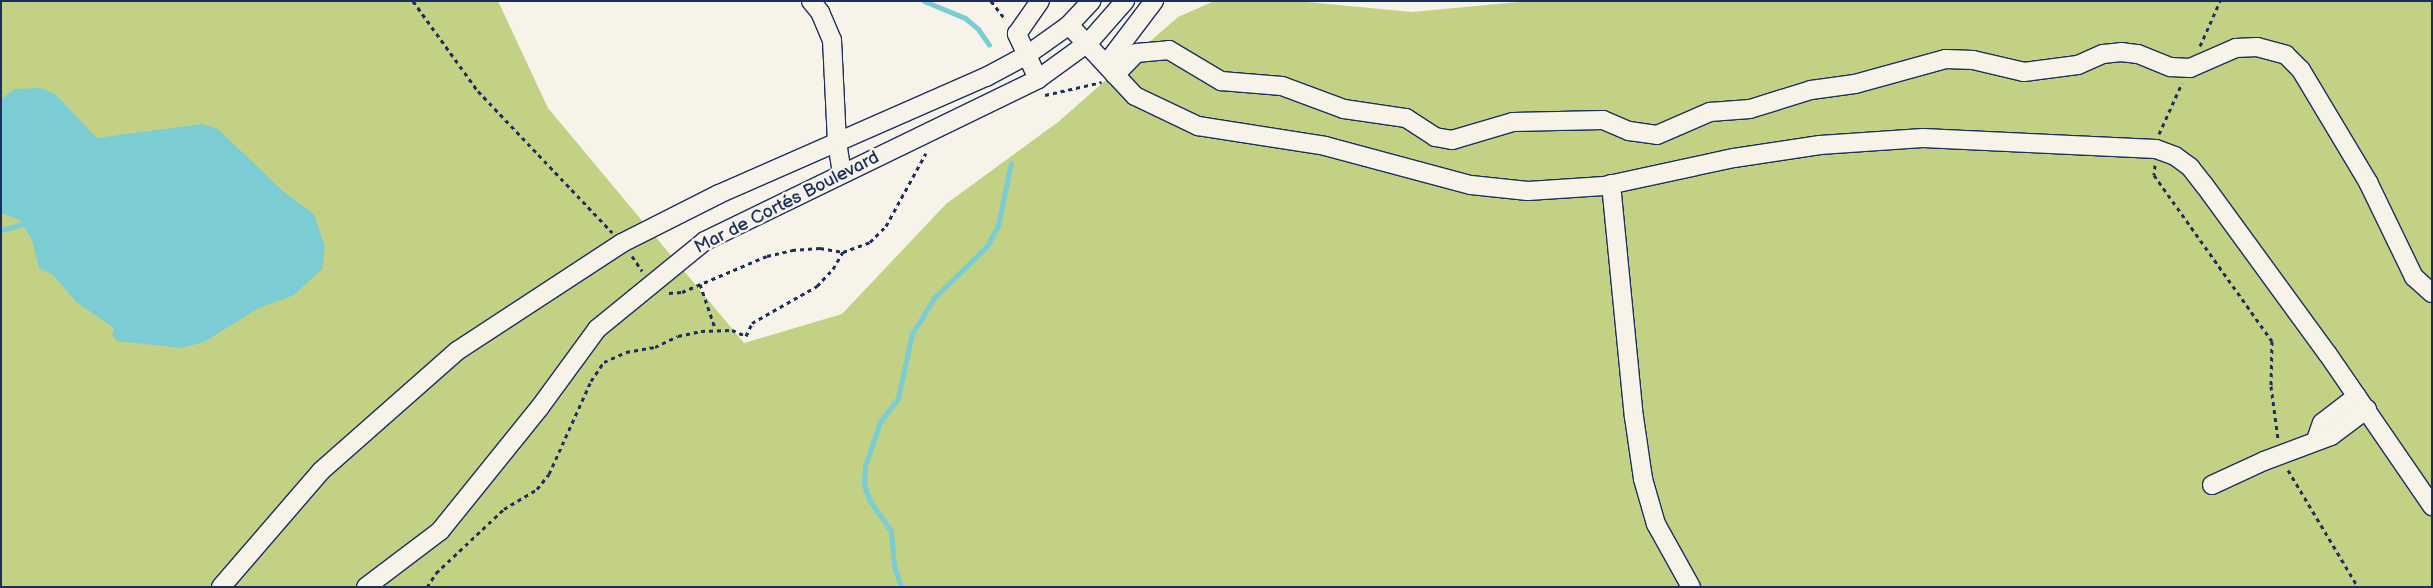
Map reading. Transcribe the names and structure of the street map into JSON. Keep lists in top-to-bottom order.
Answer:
{
  "streets": {
    "street": ["Mar de Cortés Boulevard"]
  }
}
